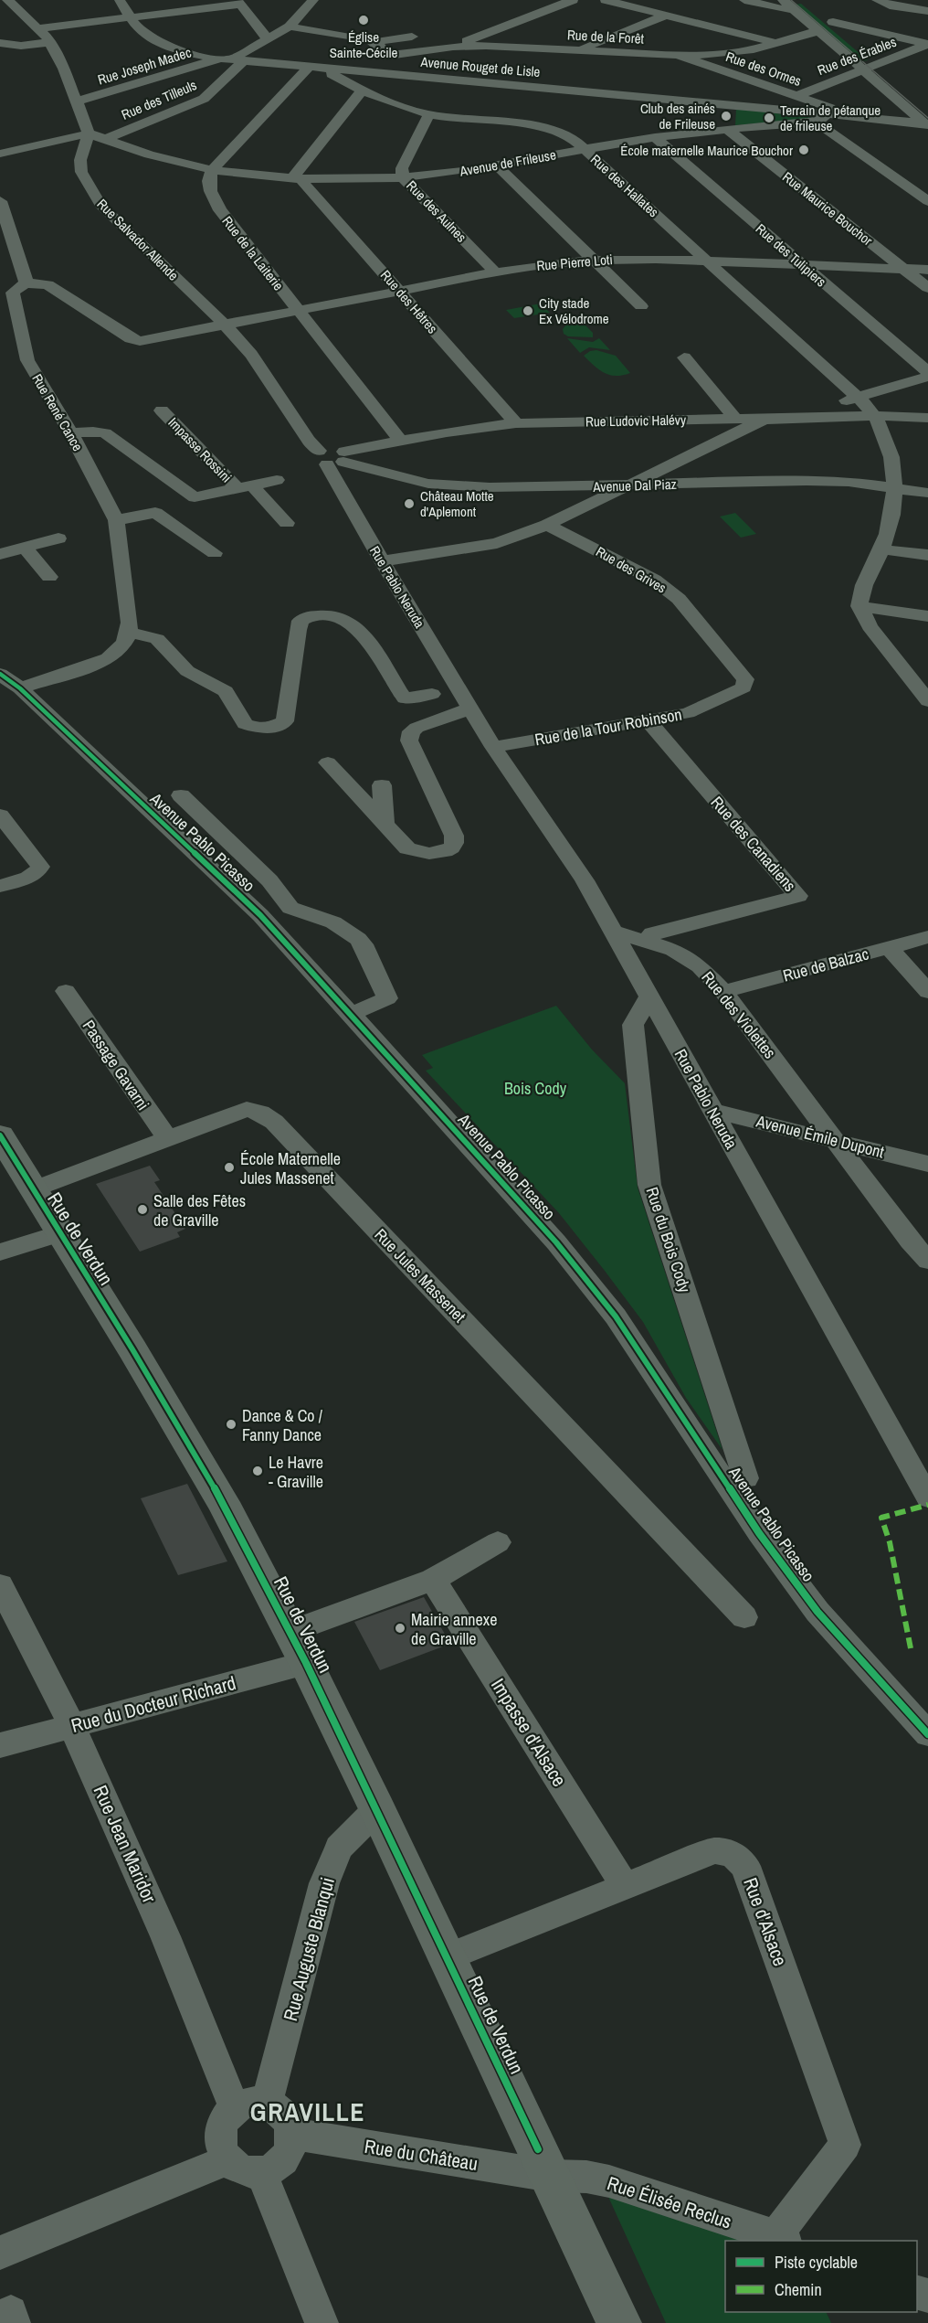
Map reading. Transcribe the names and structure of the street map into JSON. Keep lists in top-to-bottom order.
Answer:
{
  "streets": {
    "main road": ["Rue de Verdun"],
    "street": [
      "Rue de la Forêt",
      "Rue des Érables",
      "Rue Joseph Madec",
      "Avenue Rouget de Lisle",
      "Rue des Ormes",
      "Rue des Tilleuls",
      "Avenue de Frileuse",
      "Rue des Hallates",
      "Rue Maurice Bouchor",
      "Rue des Aulnes",
      "Rue Salvador Allende",
      "Rue de la Laiterie",
      "Rue des Tulipiers",
      "Rue Pierre Loti",
      "Rue des Hêtres",
      "Rue René Cance",
      "Rue Ludovic Halévy",
      "Impasse Rossini",
      "Avenue Dal Piaz",
      "Rue des Grives",
      "Rue Pablo Neruda",
      "Rue de la Tour Robinson",
      "Avenue Pablo Picasso",
      "Rue des Canadiens",
      "Rue de Balzac",
      "Rue des Violettes",
      "Passage Gavarni",
      "Avenue Émile Dupont",
      "Rue du Bois Cody",
      "Rue Jules Massenet",
      "Rue du Docteur Richard",
      "Impasse d'Alsace",
      "Rue Jean Maridor",
      "Rue d'Alsace",
      "Rue Auguste Blanqui",
      "Rue du Château",
      "Rue Élisée Reclus"
    ]
  },
  "crossings": [
    ["Rue de la Forêt", "Rue des Ormes"],
    ["Rue des Érables", "Rue des Ormes"],
    ["Rue Joseph Madec", "Avenue Rouget de Lisle"],
    ["Rue Joseph Madec", "Rue des Tilleuls"],
    ["Avenue Rouget de Lisle", "Rue des Ormes"],
    ["Avenue Rouget de Lisle", "Rue des Tilleuls"],
    ["Avenue Rouget de Lisle", "Avenue de Frileuse"],
    ["Avenue Rouget de Lisle", "Rue des Hallates"],
    ["Rue des Ormes", "Avenue de Frileuse"],
    ["Rue des Tilleuls", "Avenue de Frileuse"],
    ["Avenue de Frileuse", "Rue des Hallates"],
    ["Avenue de Frileuse", "Rue Maurice Bouchor"],
    ["Avenue de Frileuse", "Rue des Aulnes"],
    ["Avenue de Frileuse", "Rue Salvador Allende"],
    ["Avenue de Frileuse", "Rue de la Laiterie"],
    ["Avenue de Frileuse", "Rue des Tulipiers"],
    ["Avenue de Frileuse", "Rue des Hêtres"],
    ["Rue des Hallates", "Rue des Aulnes"],
    ["Rue des Hallates", "Rue Pierre Loti"],
    ["Rue des Hallates", "Rue Ludovic Halévy"],
    ["Rue Maurice Bouchor", "Rue Pierre Loti"],
    ["Rue des Aulnes", "Rue Pierre Loti"],
    ["Rue Salvador Allende", "Rue Pierre Loti"],
    ["Rue Salvador Allende", "Rue Pablo Neruda"],
    ["Rue de la Laiterie", "Rue Pierre Loti"],
    ["Rue de la Laiterie", "Rue Ludovic Halévy"],
    ["Rue des Tulipiers", "Rue Pierre Loti"],
    ["Rue Pierre Loti", "Rue des Hêtres"],
    ["Rue Pierre Loti", "Rue Pablo Neruda"],
    ["Rue des Hêtres", "Rue Ludovic Halévy"],
    ["Rue Ludovic Halévy", "Avenue Dal Piaz"],
    ["Rue Ludovic Halévy", "Rue Pablo Neruda"],
    ["Avenue Dal Piaz", "Rue Pablo Neruda"],
    ["Rue des Grives", "Rue de la Tour Robinson"],
    ["Rue Pablo Neruda", "Rue de la Tour Robinson"],
    ["Rue Pablo Neruda", "Rue des Violettes"],
    ["Rue Pablo Neruda", "Avenue Émile Dupont"],
    ["Rue Pablo Neruda", "Rue du Bois Cody"],
    ["Rue de la Tour Robinson", "Rue des Canadiens"],
    ["Rue des Canadiens", "Rue des Violettes"],
    ["Rue de Balzac", "Rue des Violettes"],
    ["Rue des Violettes", "Avenue Émile Dupont"],
    ["Passage Gavarni", "Rue Jules Massenet"],
    ["Rue de Verdun", "Rue Jules Massenet"],
    ["Rue de Verdun", "Rue du Docteur Richard"],
    ["Rue de Verdun", "Rue d'Alsace"],
    ["Rue de Verdun", "Rue Auguste Blanqui"],
    ["Rue de Verdun", "Rue du Château"],
    ["Rue de Verdun", "Rue Élisée Reclus"],
    ["Rue du Docteur Richard", "Rue Jean Maridor"],
    ["Impasse d'Alsace", "Rue d'Alsace"],
    ["Rue Jean Maridor", "Rue Auguste Blanqui"],
    ["Rue Jean Maridor", "Rue du Château"],
    ["Rue d'Alsace", "Rue Élisée Reclus"],
    ["Rue Auguste Blanqui", "Rue du Château"],
    ["Rue du Château", "Rue Élisée Reclus"]
  ],
  "districts": ["GRAVILLE"],
  "parks": ["Bois Cody"],
  "places": [
    "Église Sainte-Cécile",
    "Club des ainés de Frileuse",
    "Terrain de pétanque de frileuse",
    "École maternelle Maurice Bouchor",
    "City stade Ex Vélodrome",
    "Château Motte d'Aplemont",
    "École Maternelle Jules Massenet",
    "Salle des Fêtes de Graville",
    "Dance & Co / Fanny Dance",
    "Le Havre - Graville",
    "Mairie annexe de Graville"
  ],
  "legend": ["Piste cyclable", "Chemin"]
}
